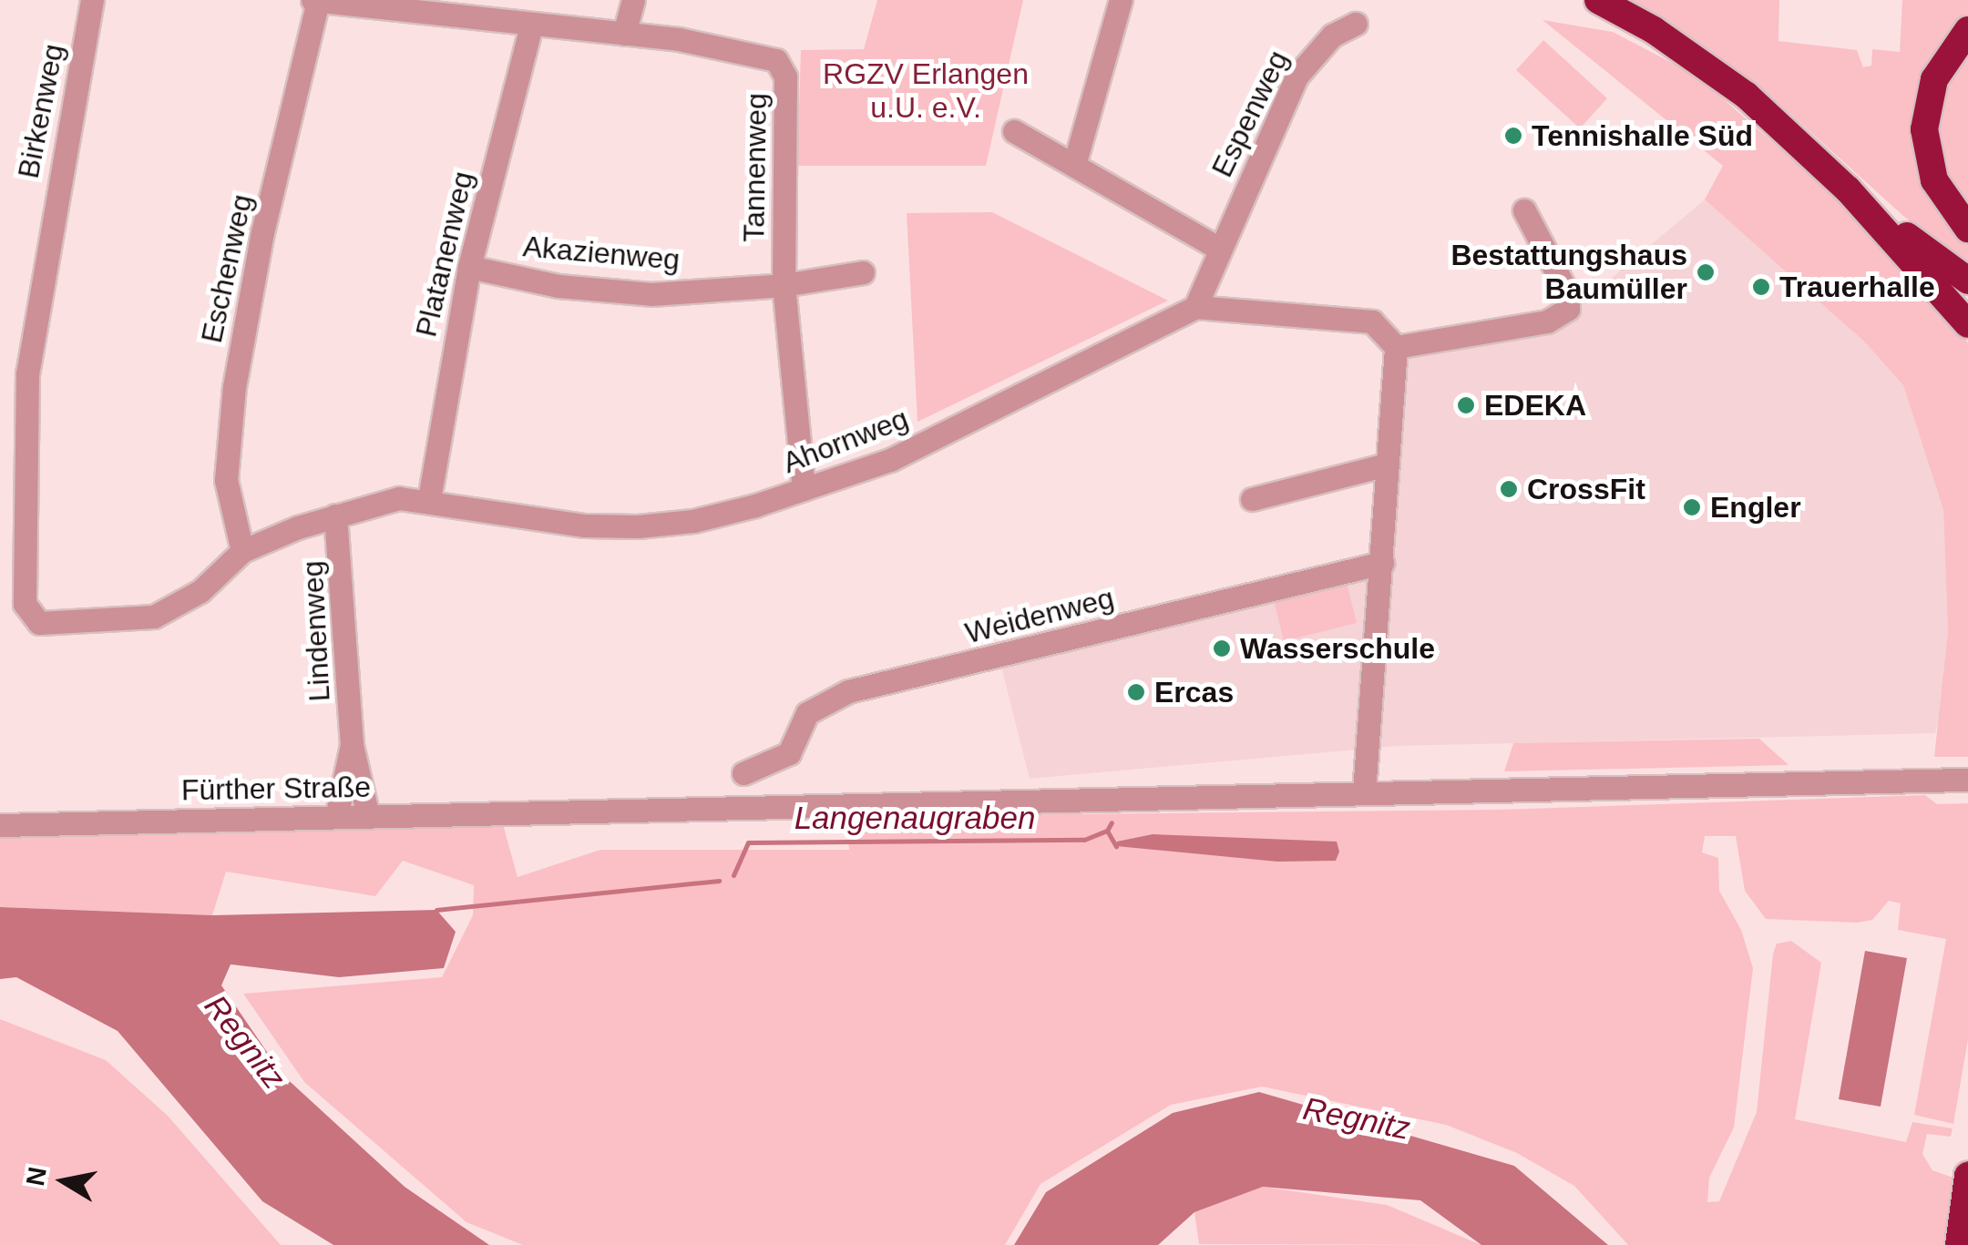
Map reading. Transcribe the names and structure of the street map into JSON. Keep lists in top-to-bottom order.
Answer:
{
  "streets": {
    "street": [
      "Birkenweg",
      "Espenweg",
      "Tannenweg",
      "Akazienweg",
      "Platanenweg",
      "Eschenweg",
      "Ahornweg",
      "Weidenweg",
      "Lindenweg",
      "Fürther Straße"
    ]
  },
  "crossings": [
    ["Birkenweg", "Ahornweg"],
    ["Espenweg", "Ahornweg"],
    ["Tannenweg", "Akazienweg"],
    ["Tannenweg", "Ahornweg"],
    ["Akazienweg", "Platanenweg"],
    ["Platanenweg", "Ahornweg"],
    ["Eschenweg", "Ahornweg"],
    ["Ahornweg", "Lindenweg"],
    ["Lindenweg", "Fürther Straße"]
  ],
  "water": ["Langenaugraben", "Regnitz"],
  "parks": ["RGZV Erlangen u.U. e.V."],
  "places": [
    "Tennishalle Süd",
    "Bestattungshaus Baumüller",
    "Trauerhalle",
    "EDEKA",
    "CrossFit",
    "Engler",
    "Wasserschule",
    "Ercas"
  ],
  "north": "left"
}
